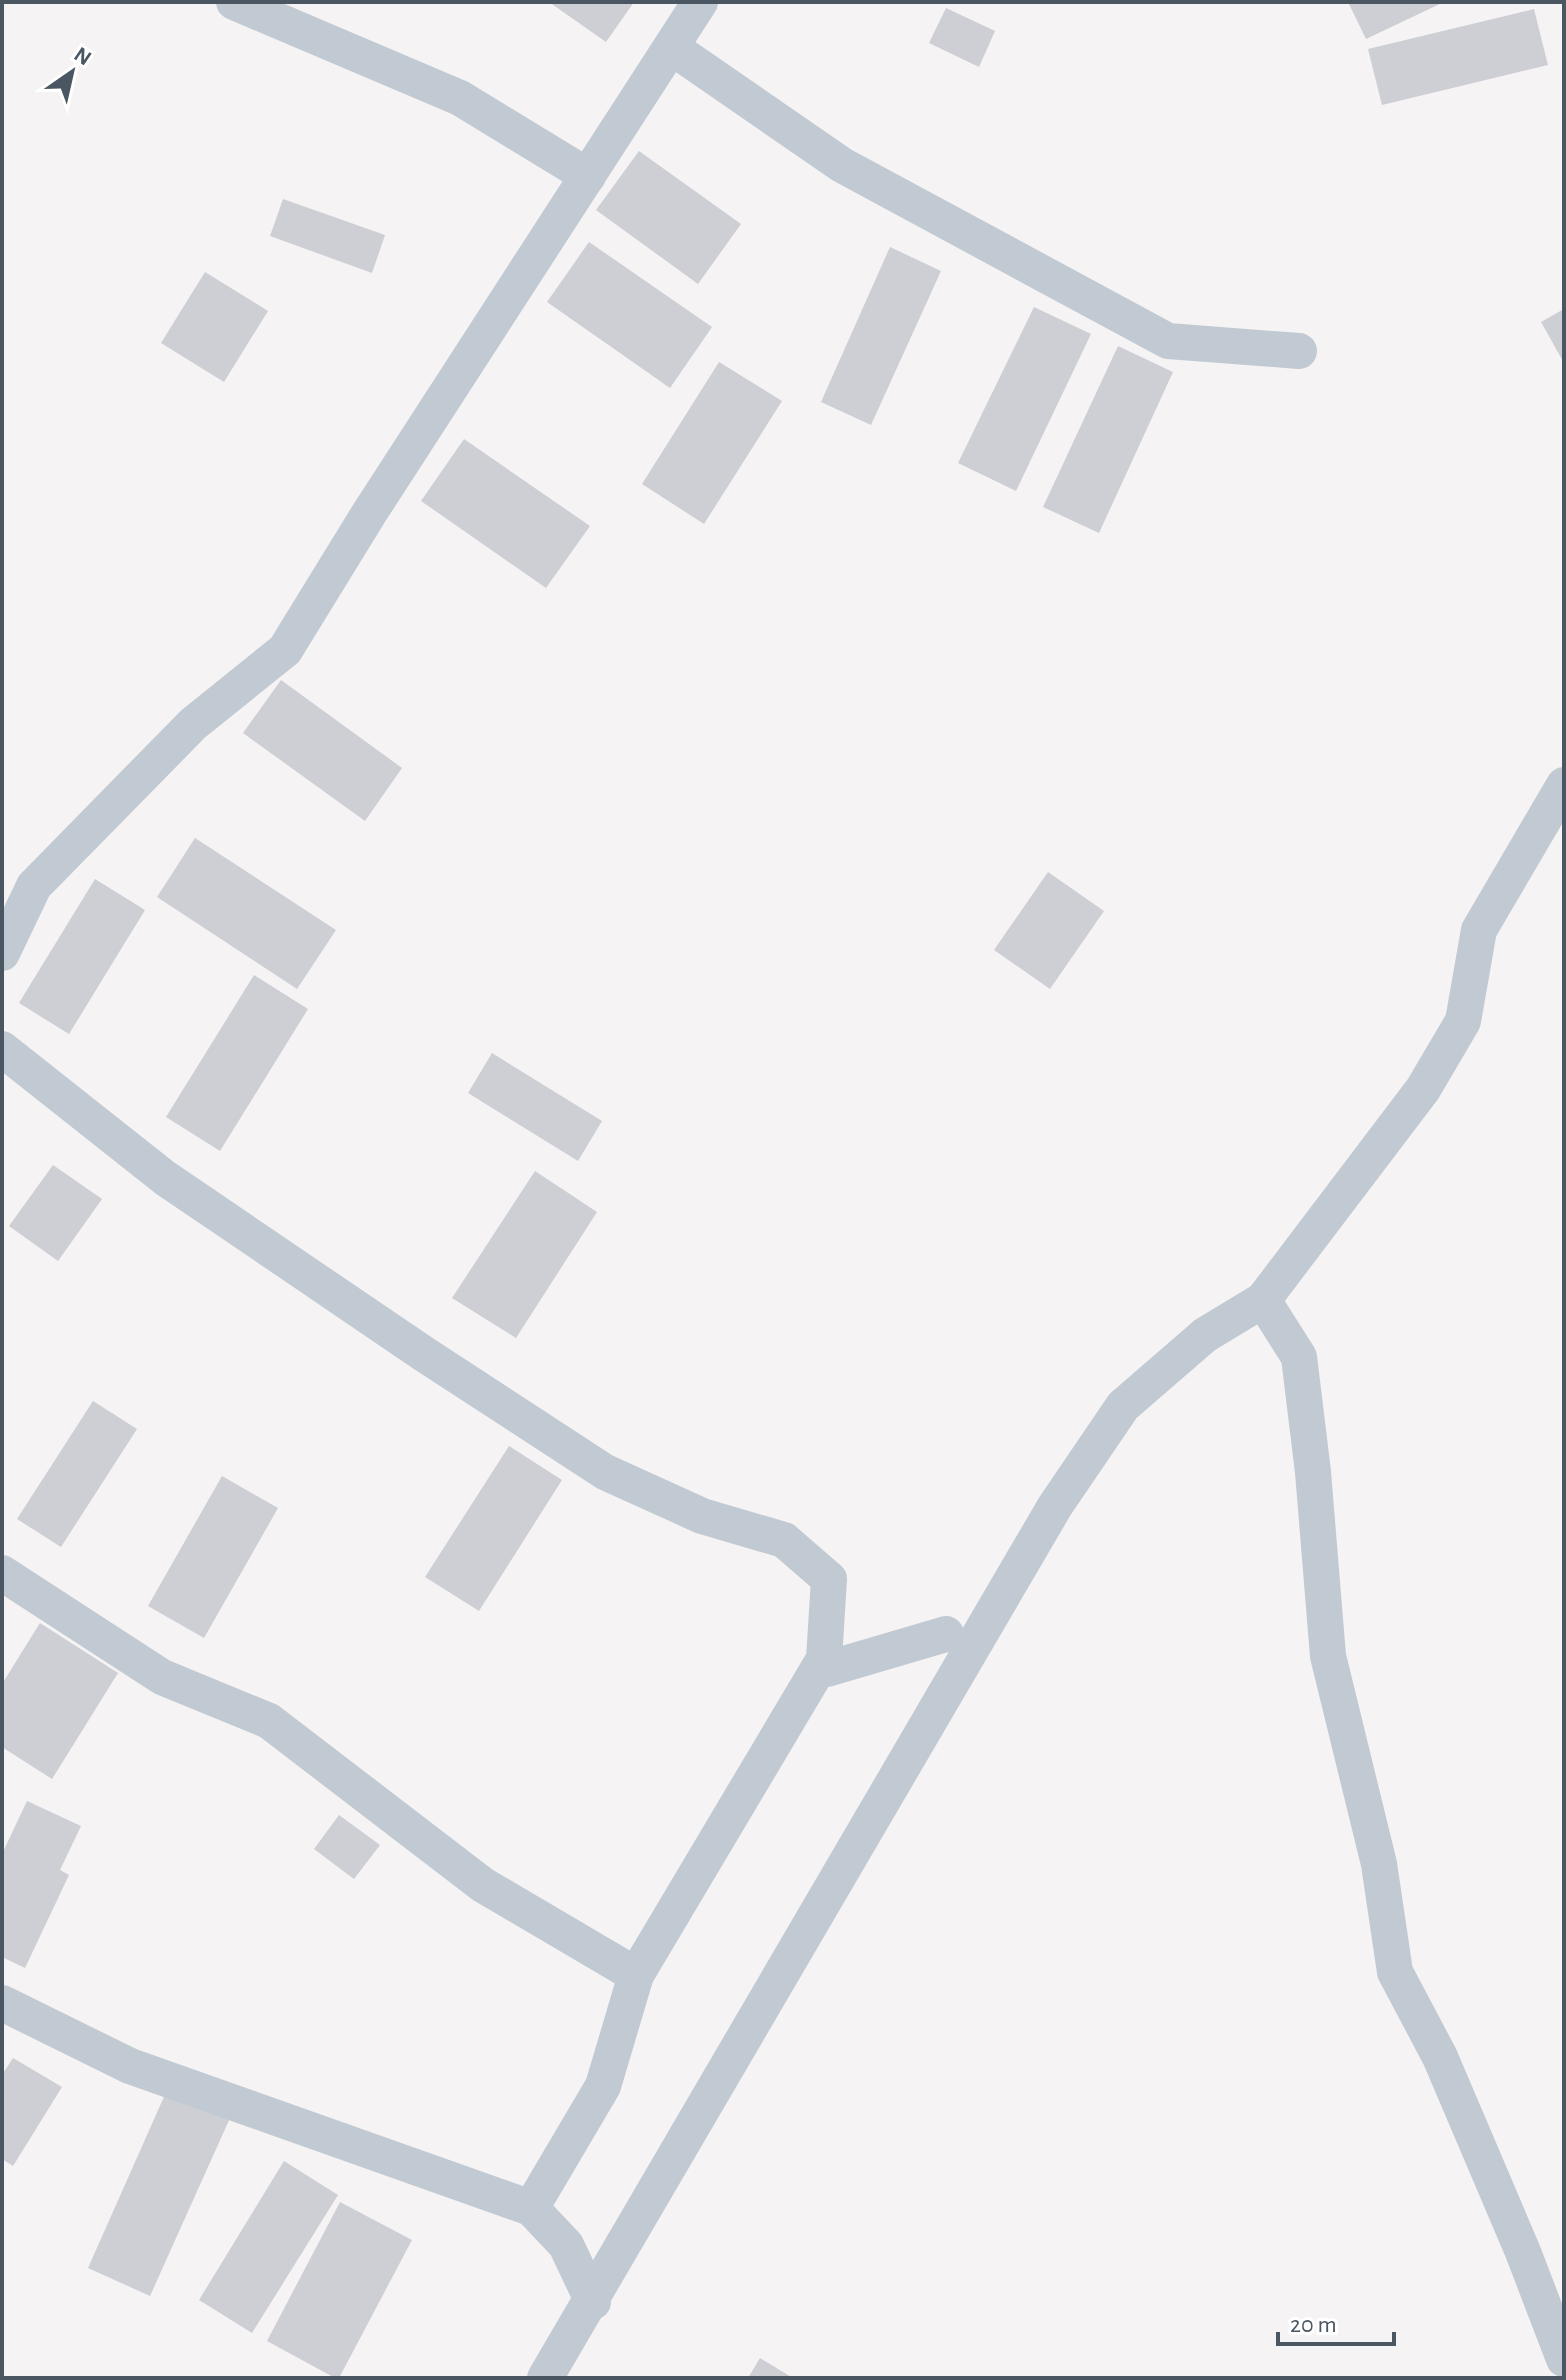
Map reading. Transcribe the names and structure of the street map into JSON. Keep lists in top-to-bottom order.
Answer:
{
  "scale_bar": "20 m",
  "north": "top right"
}
